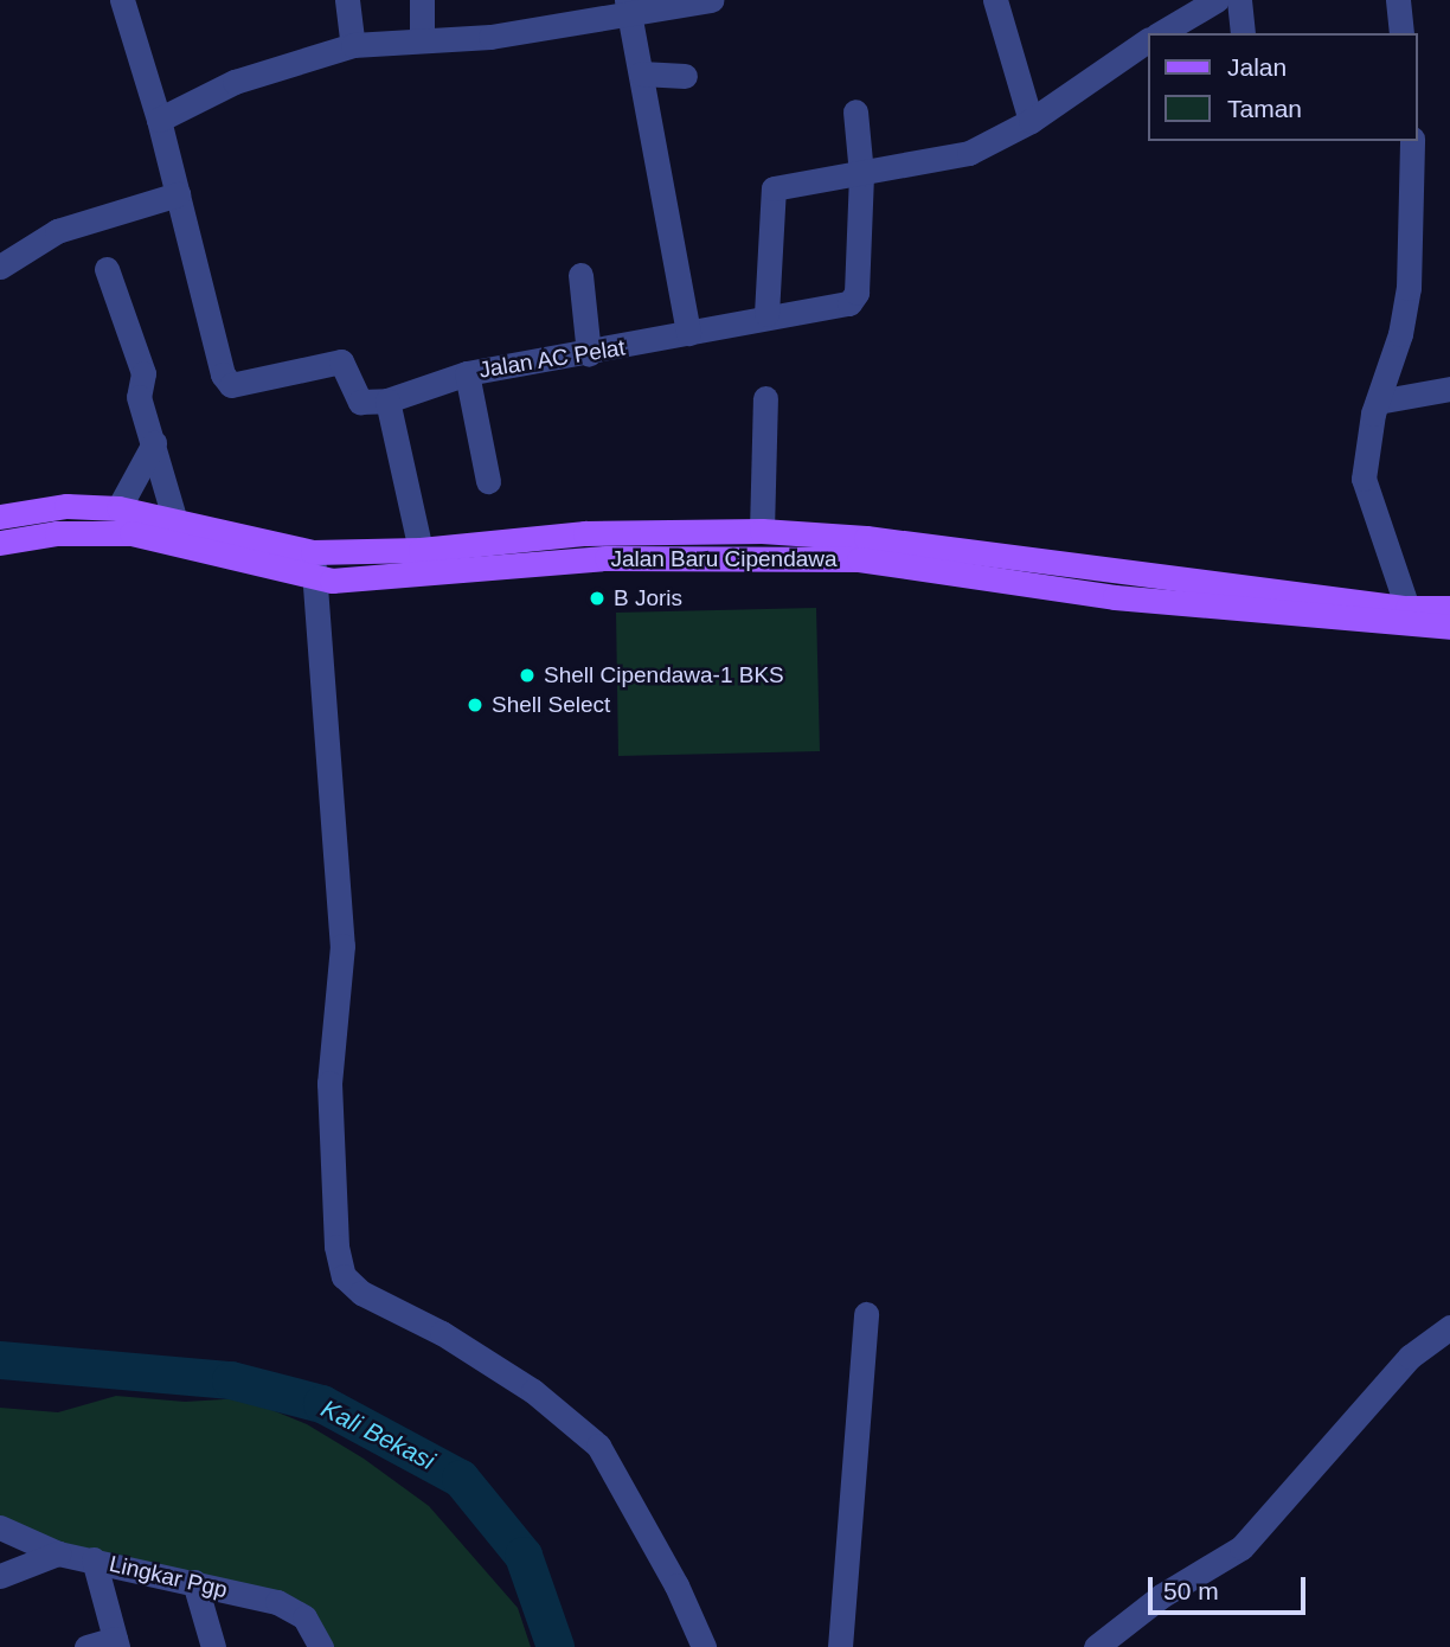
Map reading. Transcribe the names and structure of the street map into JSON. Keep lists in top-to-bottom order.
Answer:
{
  "streets": {
    "main road": ["Jalan Baru Cipendawa"],
    "street": ["Jalan AC Pelat", "Lingkar Pgp"]
  },
  "water": ["Kali Bekasi"],
  "places": ["B Joris", "Shell Cipendawa-1 BKS", "Shell Select"],
  "legend": ["Jalan", "Taman"],
  "scale_bar": "50 m"
}
